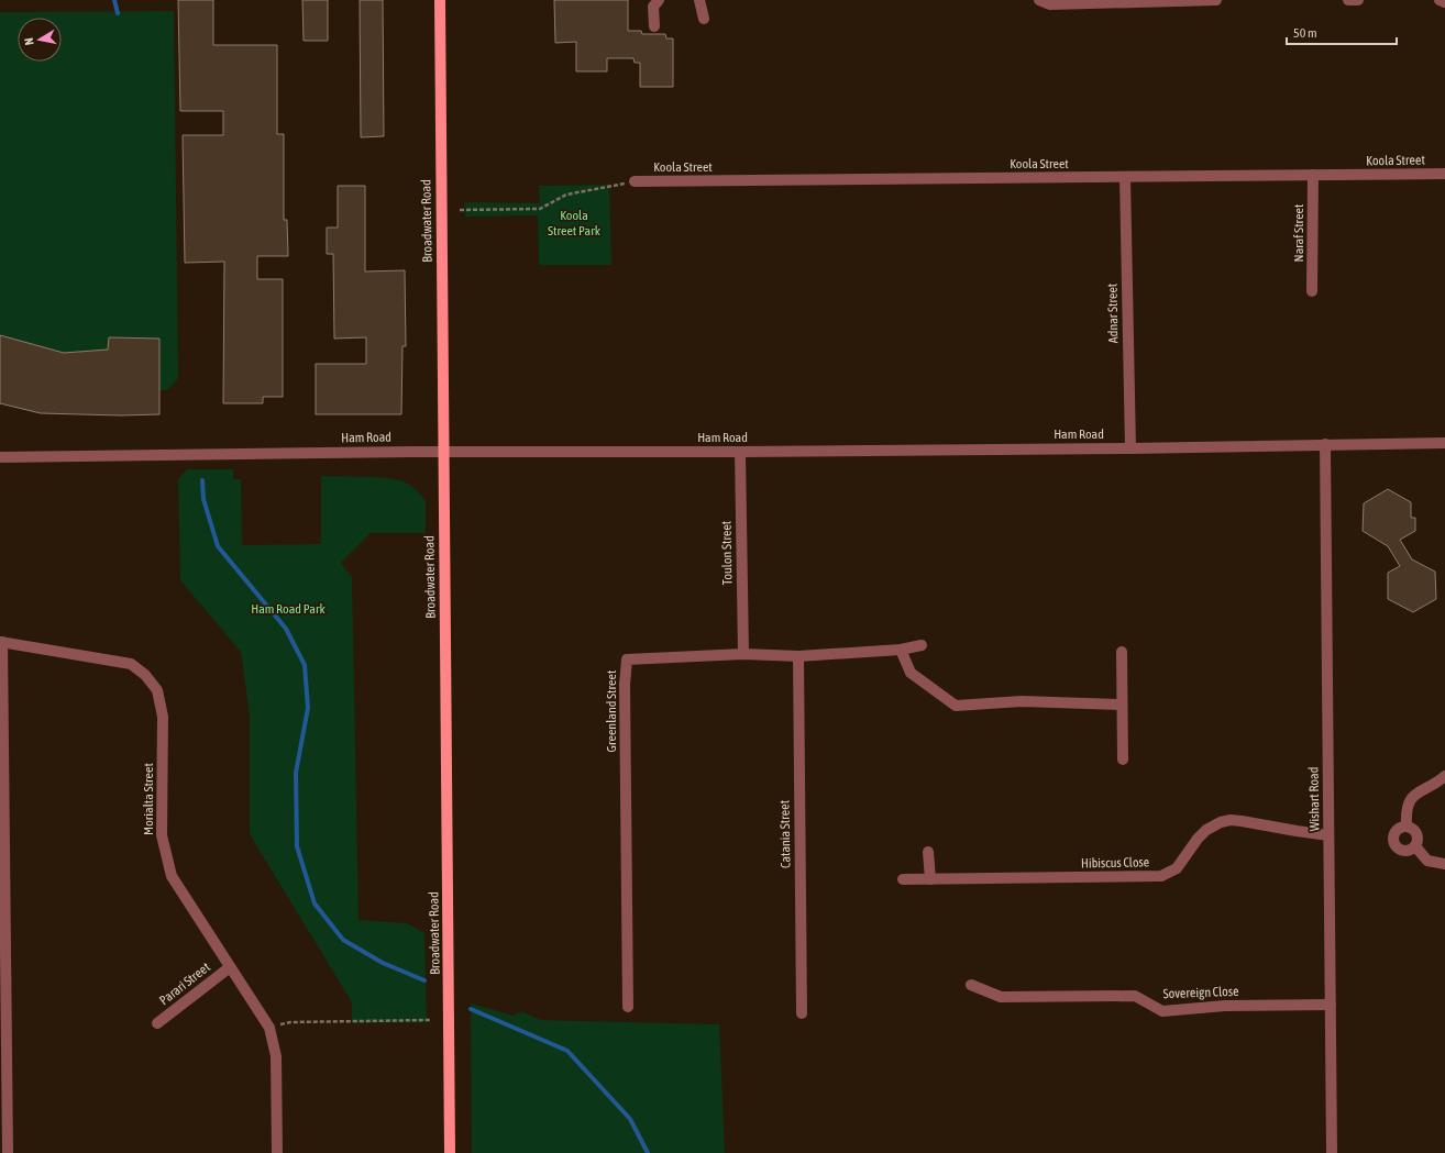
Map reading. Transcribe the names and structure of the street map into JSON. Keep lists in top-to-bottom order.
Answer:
{
  "streets": {
    "main road": ["Broadwater Road"],
    "street": [
      "Koola Street",
      "Naraf Street",
      "Adnar Street",
      "Ham Road",
      "Toulon Street",
      "Greenland Street",
      "Morialta Street",
      "Wishart Road",
      "Catania Street",
      "Hibiscus Close",
      "Parari Street",
      "Sovereign Close"
    ]
  },
  "crossings": [
    ["Koola Street", "Naraf Street"],
    ["Koola Street", "Adnar Street"],
    ["Broadwater Road", "Ham Road"],
    ["Adnar Street", "Ham Road"],
    ["Ham Road", "Toulon Street"],
    ["Ham Road", "Wishart Road"],
    ["Toulon Street", "Greenland Street"],
    ["Greenland Street", "Catania Street"],
    ["Morialta Street", "Parari Street"],
    ["Wishart Road", "Hibiscus Close"],
    ["Wishart Road", "Sovereign Close"]
  ],
  "parks": ["Koola Street Park", "Ham Road Park"],
  "scale_bar": "50 m",
  "north": "left"
}
